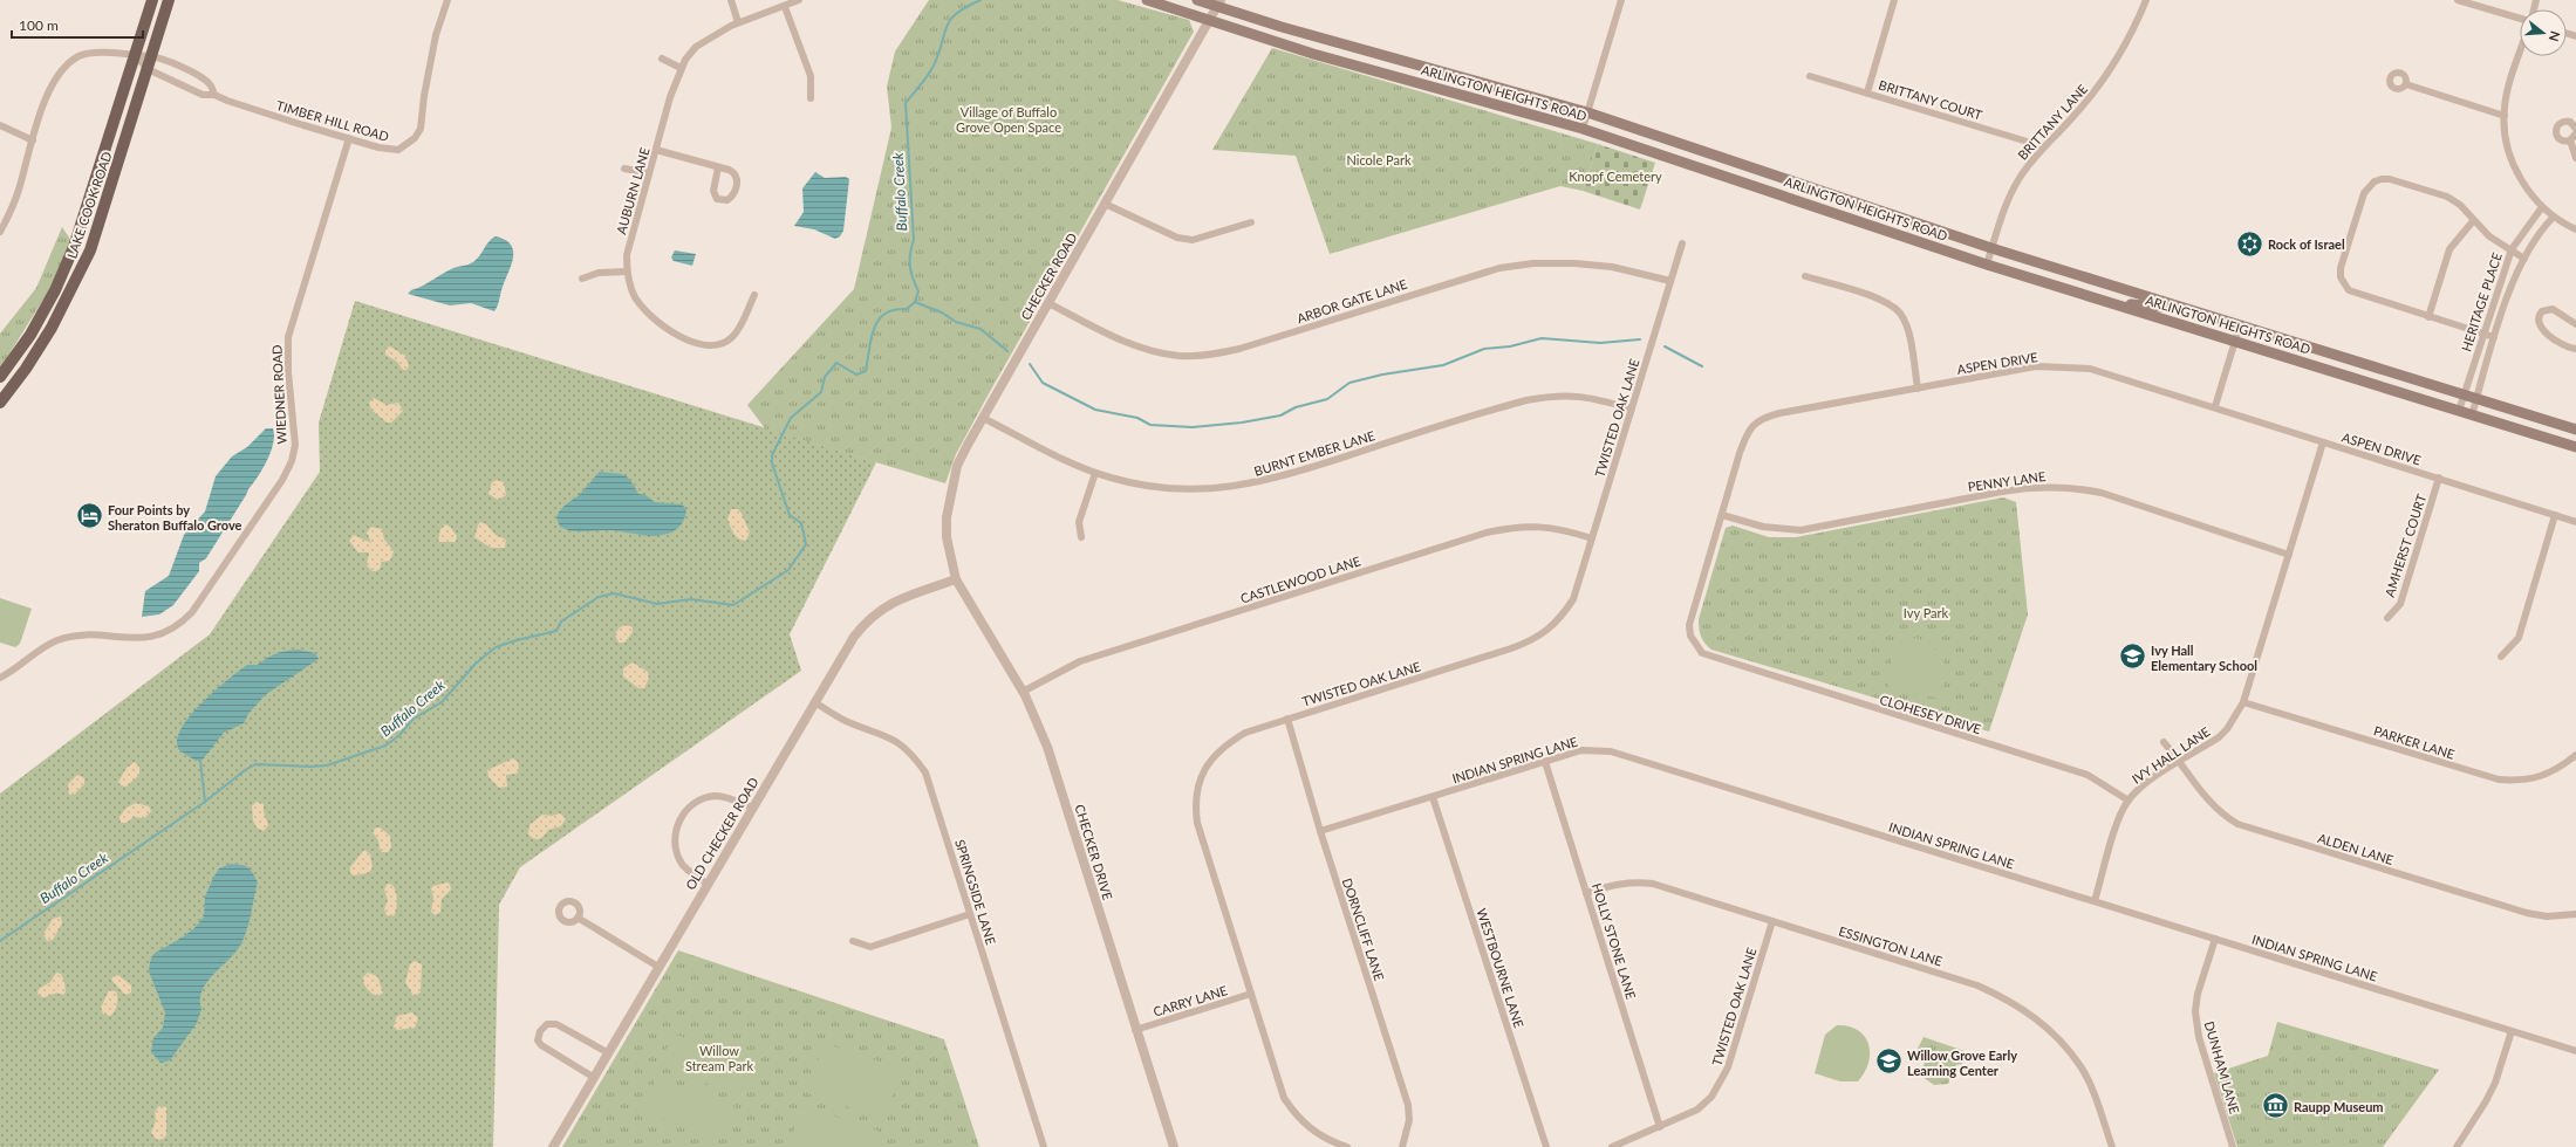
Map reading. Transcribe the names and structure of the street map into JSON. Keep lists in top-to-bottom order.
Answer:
{
  "streets": {
    "main road": ["ARLINGTON HEIGHTS ROAD", "LAKE COOK ROAD"],
    "street": [
      "BRITTANY COURT",
      "TIMBER HILL ROAD",
      "BRITTANY LANE",
      "AUBURN LANE",
      "CHECKER ROAD",
      "ARBOR GATE LANE",
      "HERITAGE PLACE",
      "ASPEN DRIVE",
      "WIEDNER ROAD",
      "TWISTED OAK LANE",
      "BURNT EMBER LANE",
      "PENNY LANE",
      "AMHERST COURT",
      "CASTLEWOOD LANE",
      "CLOHESEY DRIVE",
      "PARKER LANE",
      "IVY HALL LANE",
      "INDIAN SPRING LANE",
      "OLD CHECKER ROAD",
      "ALDEN LANE",
      "CHECKER DRIVE",
      "SPRINGSIDE LANE",
      "DORNCLIFF LANE",
      "HOLLY STONE LANE",
      "ESSINGTON LANE",
      "WESTBOURNE LANE",
      "CARRY LANE",
      "DUNHAM LANE"
    ]
  },
  "crossings": [
    ["ARLINGTON HEIGHTS ROAD", "BRITTANY LANE"],
    ["ARLINGTON HEIGHTS ROAD", "CHECKER ROAD"],
    ["ARLINGTON HEIGHTS ROAD", "HERITAGE PLACE"],
    ["BRITTANY COURT", "BRITTANY LANE"],
    ["TIMBER HILL ROAD", "LAKE COOK ROAD"],
    ["TIMBER HILL ROAD", "WIEDNER ROAD"],
    ["CHECKER ROAD", "ARBOR GATE LANE"],
    ["CHECKER ROAD", "BURNT EMBER LANE"],
    ["CHECKER ROAD", "OLD CHECKER ROAD"],
    ["CHECKER ROAD", "CHECKER DRIVE"],
    ["ARBOR GATE LANE", "TWISTED OAK LANE"],
    ["ASPEN DRIVE", "PENNY LANE"],
    ["ASPEN DRIVE", "AMHERST COURT"],
    ["ASPEN DRIVE", "CLOHESEY DRIVE"],
    ["ASPEN DRIVE", "IVY HALL LANE"],
    ["TWISTED OAK LANE", "BURNT EMBER LANE"],
    ["TWISTED OAK LANE", "CASTLEWOOD LANE"],
    ["TWISTED OAK LANE", "DORNCLIFF LANE"],
    ["TWISTED OAK LANE", "HOLLY STONE LANE"],
    ["TWISTED OAK LANE", "ESSINGTON LANE"],
    ["TWISTED OAK LANE", "CARRY LANE"],
    ["PENNY LANE", "IVY HALL LANE"],
    ["CASTLEWOOD LANE", "CHECKER DRIVE"],
    ["CLOHESEY DRIVE", "IVY HALL LANE"],
    ["PARKER LANE", "IVY HALL LANE"],
    ["IVY HALL LANE", "INDIAN SPRING LANE"],
    ["IVY HALL LANE", "ALDEN LANE"],
    ["INDIAN SPRING LANE", "DORNCLIFF LANE"],
    ["INDIAN SPRING LANE", "HOLLY STONE LANE"],
    ["INDIAN SPRING LANE", "WESTBOURNE LANE"],
    ["INDIAN SPRING LANE", "DUNHAM LANE"],
    ["OLD CHECKER ROAD", "CHECKER DRIVE"],
    ["OLD CHECKER ROAD", "SPRINGSIDE LANE"],
    ["CHECKER DRIVE", "CARRY LANE"],
    ["HOLLY STONE LANE", "ESSINGTON LANE"]
  ],
  "water": ["Buffalo Creek"],
  "parks": [
    "Village of Buffalo Grove Open Space",
    "Nicole Park",
    "Knopf Cemetery",
    "Ivy Park",
    "Willow Stream Park"
  ],
  "places": {
    "synagogue": ["Rock of Israel"],
    "hotel": ["Four Points by Sheraton Buffalo Grove"],
    "school or university": ["Ivy Hall Elementary School", "Willow Grove Early Learning Center"],
    "museum": ["Raupp Museum"]
  },
  "scale_bar": "100 m",
  "north": "right"
}
